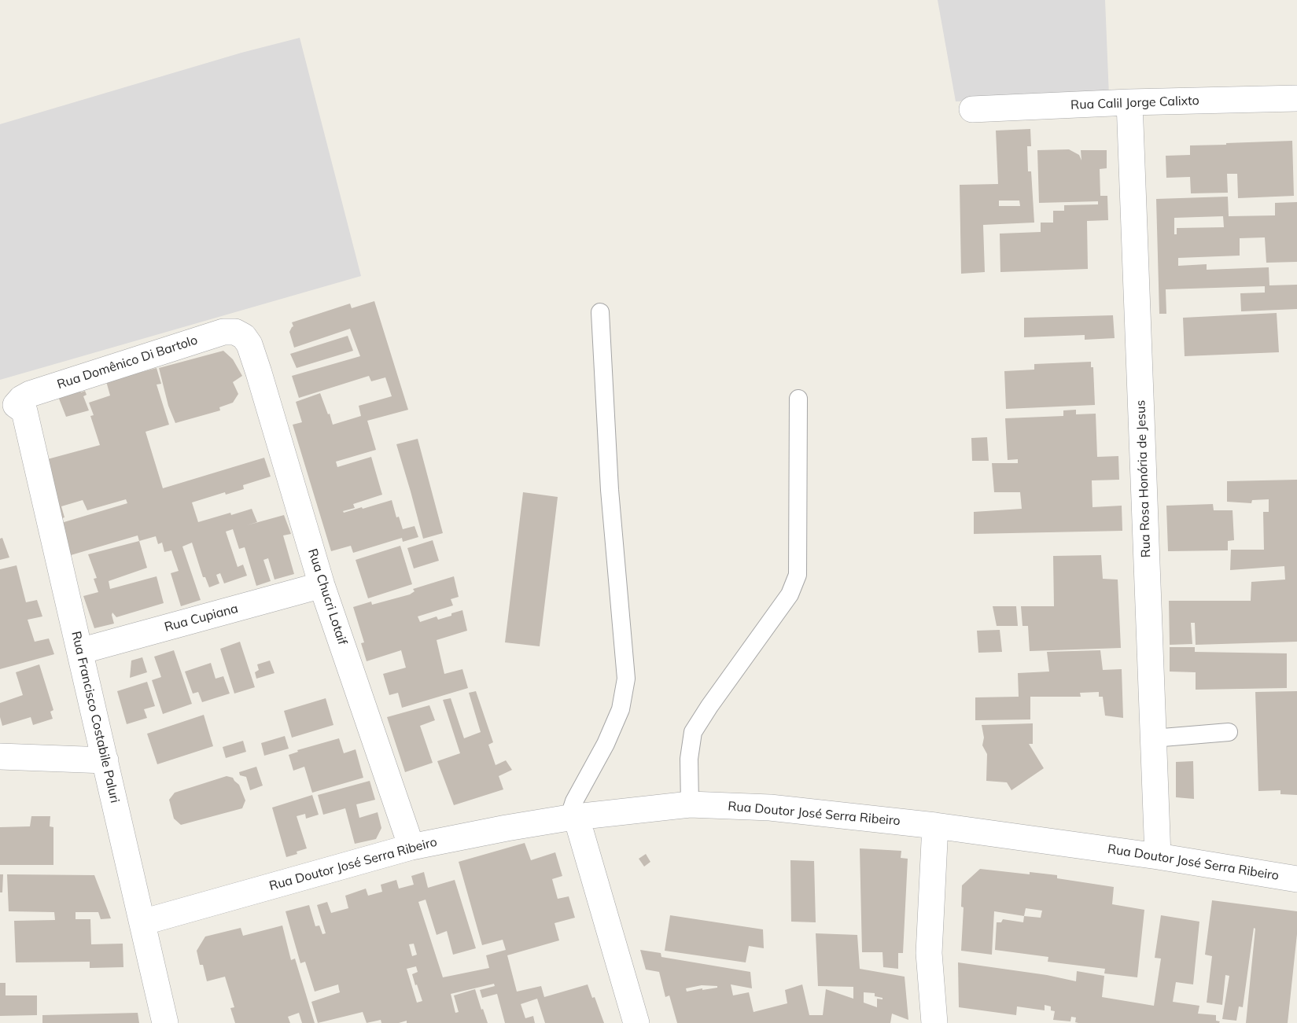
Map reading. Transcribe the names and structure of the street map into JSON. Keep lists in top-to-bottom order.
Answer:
{
  "streets": {
    "street": [
      "Rua Calil Jorge Calixto",
      "Rua Domênico Di Bartolo",
      "Rua Rosa Honória de Jesus",
      "Rua Chucri Lotaif",
      "Rua Cupiana",
      "Rua Francisco Costabile Paluri",
      "Rua Doutor José Serra Ribeiro"
    ]
  },
  "crossings": [
    ["Rua Calil Jorge Calixto", "Rua Rosa Honória de Jesus"],
    ["Rua Domênico Di Bartolo", "Rua Chucri Lotaif"],
    ["Rua Domênico Di Bartolo", "Rua Francisco Costabile Paluri"],
    ["Rua Rosa Honória de Jesus", "Rua Doutor José Serra Ribeiro"],
    ["Rua Chucri Lotaif", "Rua Cupiana"],
    ["Rua Chucri Lotaif", "Rua Doutor José Serra Ribeiro"],
    ["Rua Cupiana", "Rua Francisco Costabile Paluri"],
    ["Rua Francisco Costabile Paluri", "Rua Doutor José Serra Ribeiro"]
  ]
}
